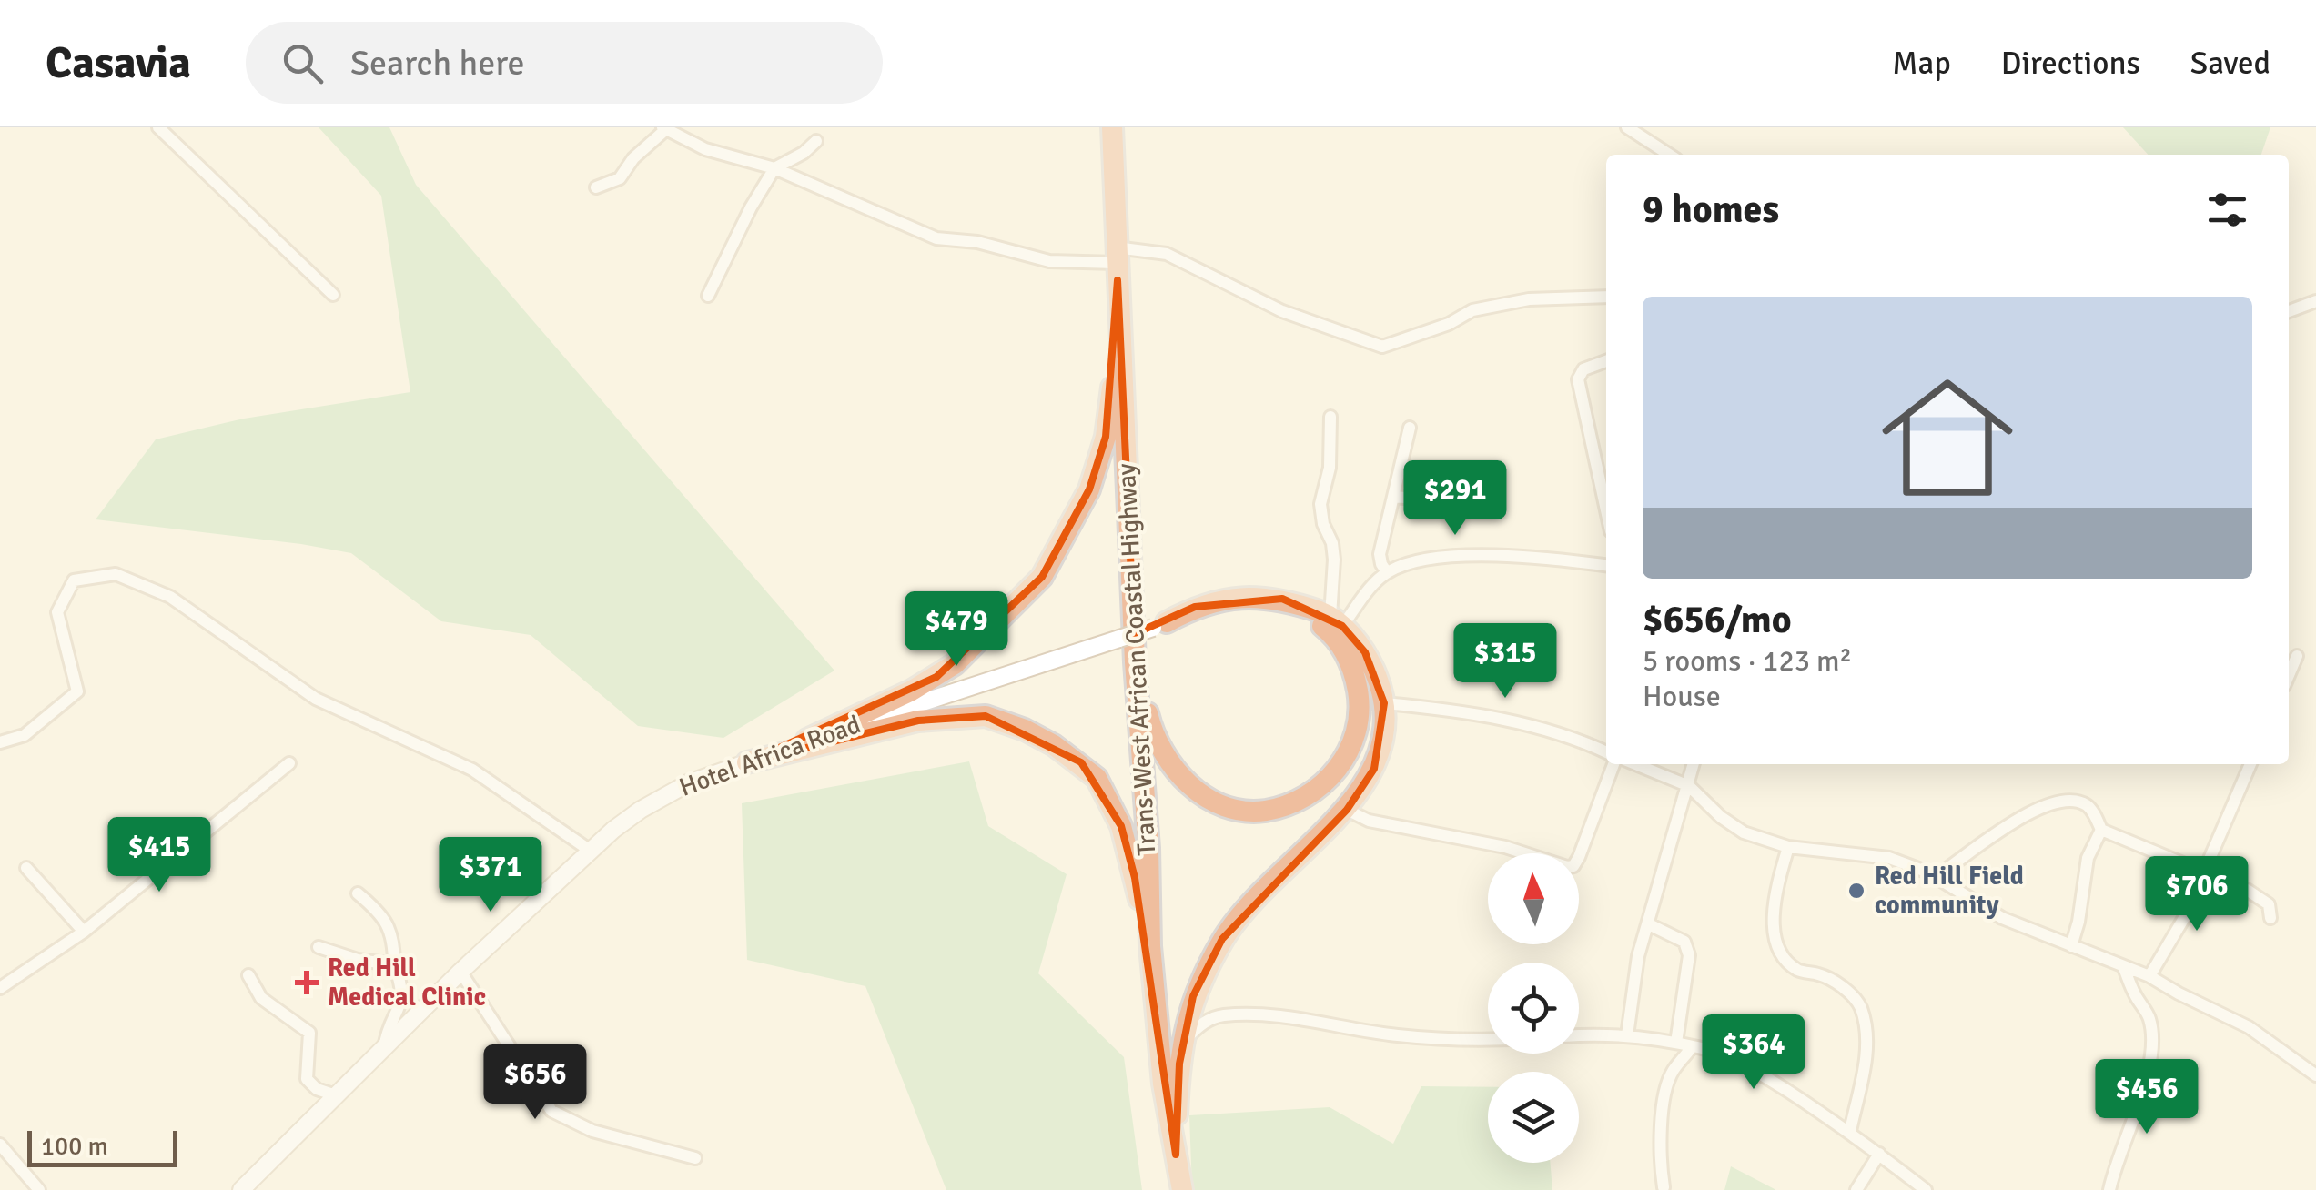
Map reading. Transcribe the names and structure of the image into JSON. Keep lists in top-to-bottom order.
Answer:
{
  "streets": {
    "highway": ["Trans-West African Coastal Highway"],
    "street": ["Hotel Africa Road"]
  },
  "places": {
    "other": ["Red Hill Field community"],
    "health": ["Red Hill Medical Clinic"]
  },
  "scale_bar": "100 m",
  "north": "top",
  "page": {
    "header": "Casavia",
    "search": "Search here",
    "nav": ["Map", "Directions", "Saved"],
    "heading": "9 homes",
    "list": [
      {
        "name": "$656/mo",
        "note": "5 rooms · 123 m² · House"
      }
    ],
    "price": [
      "$291",
      "$479",
      "$315",
      "$415",
      "$371",
      "$706",
      "$364",
      "$656",
      "$456"
    ],
    "scale": "100 m"
  }
}
